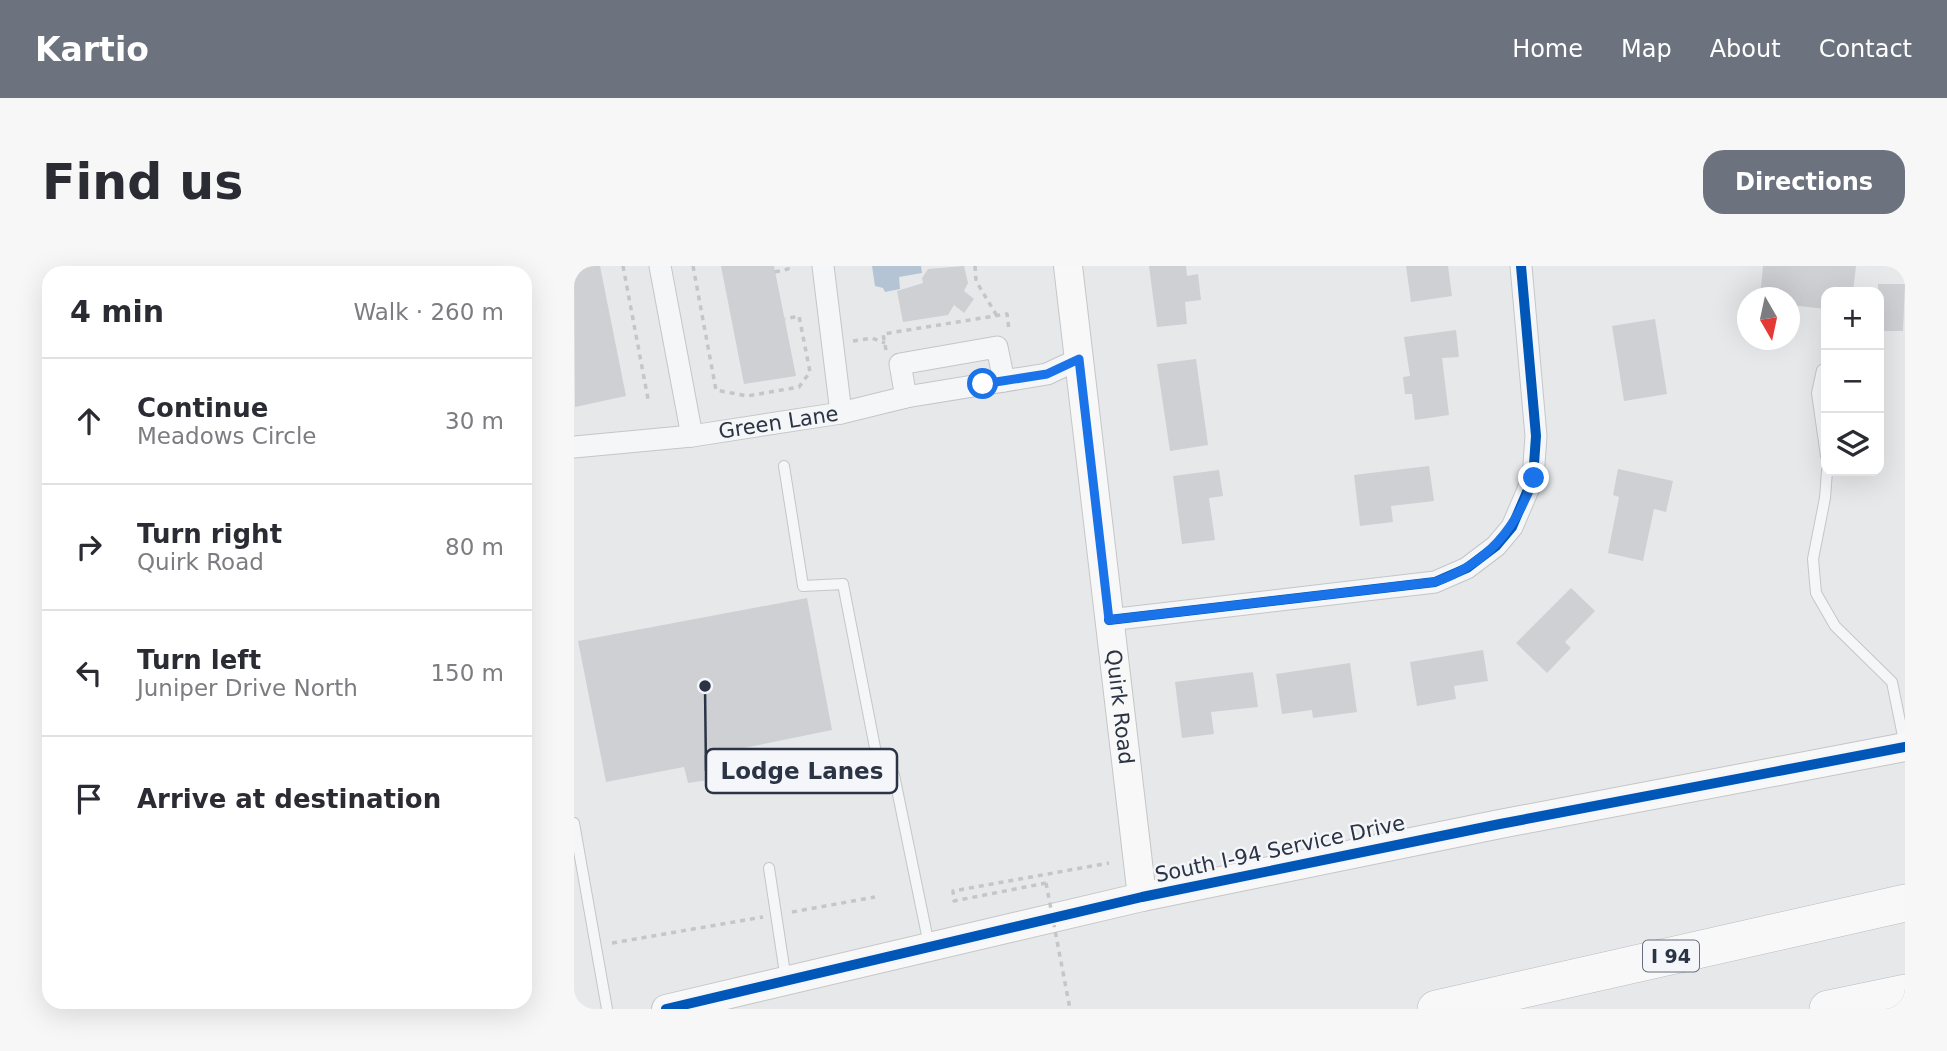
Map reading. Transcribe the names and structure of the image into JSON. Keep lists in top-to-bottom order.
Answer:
{
  "streets": {
    "highway": ["I 94"],
    "street": ["Green Lane", "Quirk Road", "South I-94 Service Drive"]
  },
  "crossings": [
    ["Green Lane", "Quirk Road"],
    ["Quirk Road", "South I-94 Service Drive"]
  ],
  "places": ["Lodge Lanes"],
  "north": "bottom",
  "page": {
    "header": "Kartio",
    "nav": [
      "Home",
      "Map",
      "About",
      "Contact"
    ],
    "buttons": "Directions",
    "title": "Find us",
    "heading": ["4 min", "Walk · 260 m"],
    "map_buttons": ["+", "−"],
    "list": [
      ["Continue", "Meadows Circle", "30 m"],
      ["Turn right", "Quirk Road", "80 m"],
      ["Turn left", "Juniper Drive North", "150 m"],
      "Arrive at destination"
    ]
  }
}
